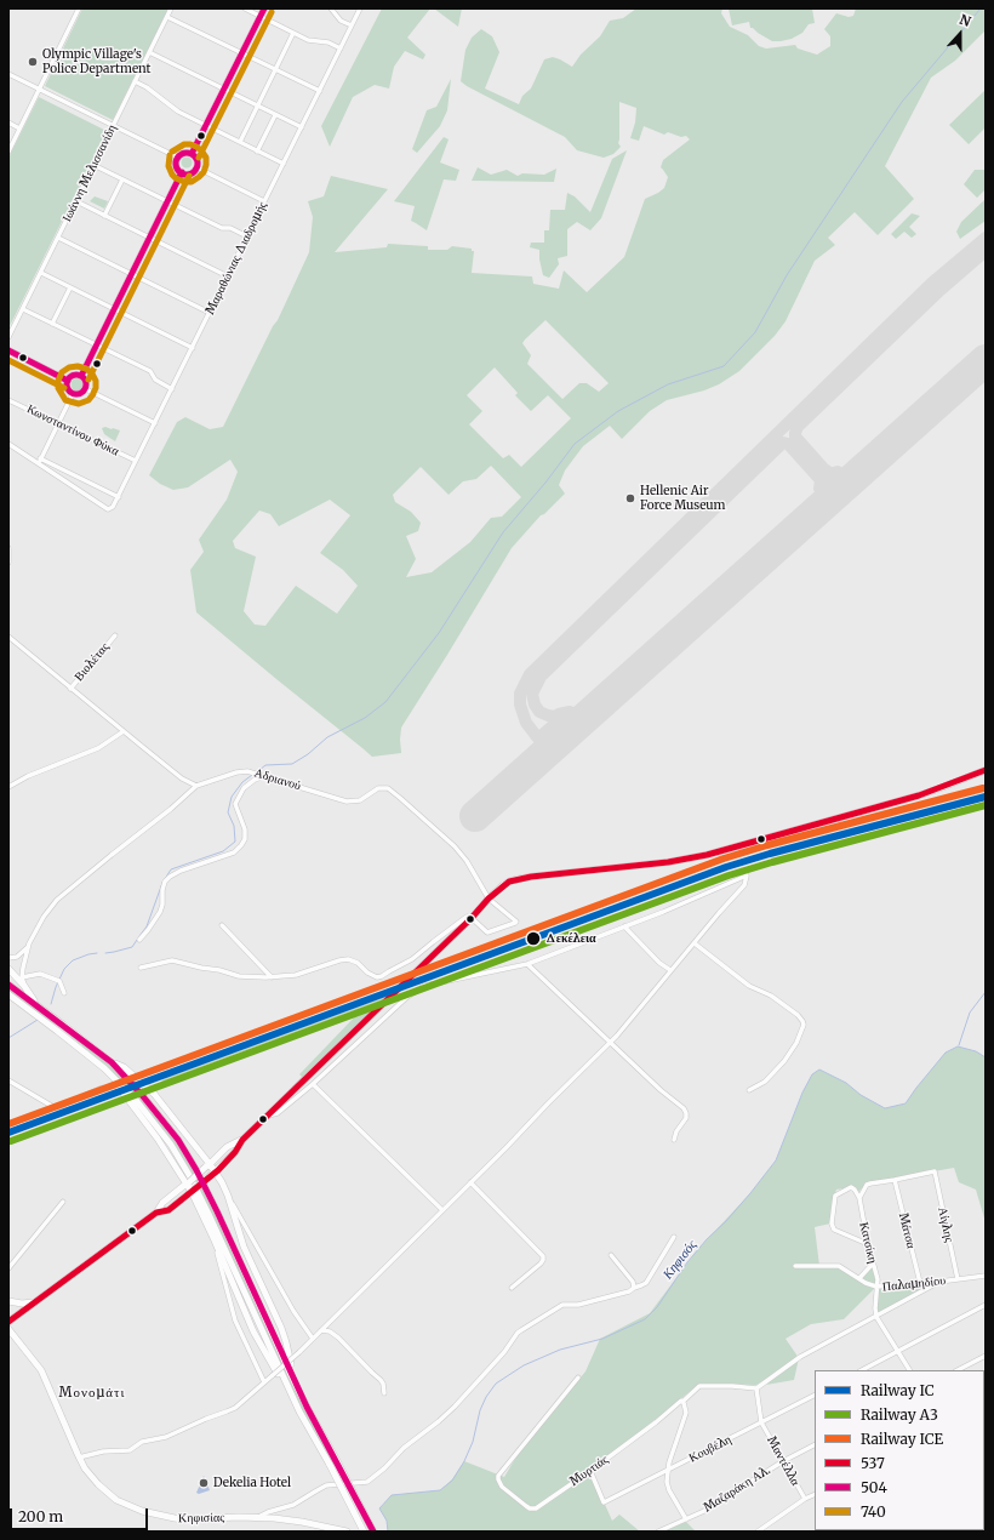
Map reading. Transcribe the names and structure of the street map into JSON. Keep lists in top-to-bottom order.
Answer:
{
  "streets": {
    "main road": ["Κηφισίας"],
    "street": [
      "Ιωάννη Μελισσανίδη",
      "Μαραθώνιας Διαδρομής",
      "Κωνσταντίνου Φύκα",
      "Βιολέτας",
      "Αδριανού",
      "Αίγλης",
      "Μάτσα",
      "Κατσίκη",
      "Παλαμηδίου",
      "Κουβέλη",
      "Μαντέλλα",
      "Μυρτιάς",
      "Μαζαράκη Αλ."
    ]
  },
  "crossings": [
    ["Μαραθώνιας Διαδρομής", "Κωνσταντίνου Φύκα"],
    ["Αίγλης", "Μάτσα"],
    ["Αίγλης", "Παλαμηδίου"],
    ["Μάτσα", "Παλαμηδίου"],
    ["Κατσίκη", "Παλαμηδίου"],
    ["Κουβέλη", "Μαντέλλα"],
    ["Κουβέλη", "Μυρτιάς"],
    ["Μαντέλλα", "Μαζαράκη Αλ."]
  ],
  "districts": ["Μονομάτι"],
  "water": ["Κηφισός"],
  "places": [
    "Olympic Village's Police Department",
    "Hellenic Air Force Museum",
    "Δεκέλεια",
    "Dekelia Hotel"
  ],
  "lines": [
    "transit line 504",
    "transit line 740",
    "transit line 537",
    "rail line ICE",
    "rail line IC",
    "rail line A3"
  ],
  "legend": [
    "Railway IC",
    "Railway A3",
    "Railway ICE",
    "537",
    "504",
    "740"
  ],
  "scale_bar": "200 m",
  "north": "top"
}
